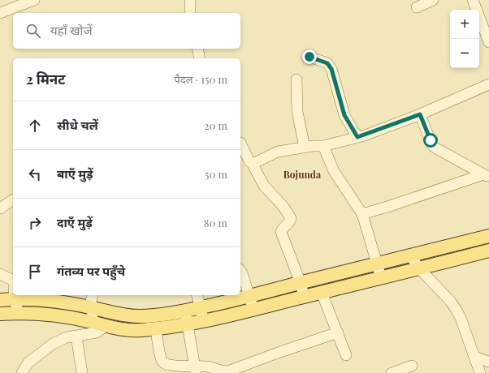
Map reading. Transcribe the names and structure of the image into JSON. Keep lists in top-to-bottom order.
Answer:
{
  "districts": ["Bojunda"],
  "page": {
    "map_buttons": ["+", "−"],
    "search": "यहाँ खोजें",
    "heading": ["2 मिनट", "पैदल · 150 m"],
    "list": [
      ["सीधे चलें", "20 m"],
      ["बाएँ मुड़ें", "50 m"],
      ["दाएँ मुड़ें", "80 m"],
      "गंतव्य पर पहुँचे"
    ]
  }
}
